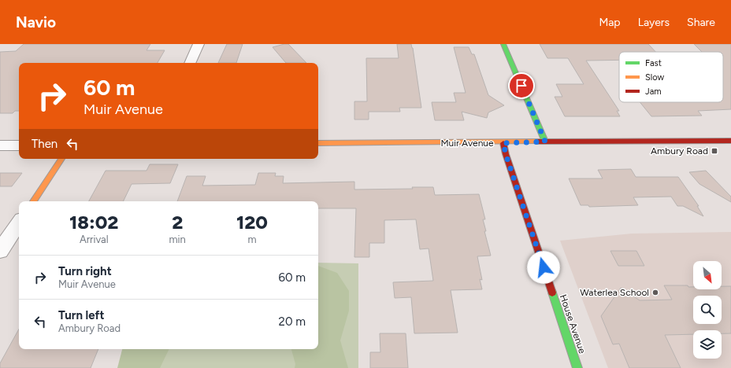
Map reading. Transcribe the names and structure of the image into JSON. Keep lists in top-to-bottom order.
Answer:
{
  "streets": {
    "street": ["Muir Avenue", "House Avenue"]
  },
  "crossings": [
    ["Muir Avenue", "House Avenue"]
  ],
  "places": {
    "transit": ["Ambury Road"],
    "other": ["Waterlea School"]
  },
  "legend": ["Fast", "Slow", "Jam"],
  "north": "bottom right",
  "page": {
    "header": "Navio",
    "nav": ["Map", "Layers", "Share"],
    "turn": ["60 m", "Muir Avenue"],
    "then": "Then",
    "eta": [
      "18:02",
      "Arrival",
      "2",
      "min",
      "120",
      "m"
    ],
    "list": [
      {
        "name": "Turn right",
        "note": "Muir Avenue",
        "value": "60 m"
      },
      {
        "name": "Turn left",
        "note": "Ambury Road",
        "value": "20 m"
      }
    ]
  }
}
